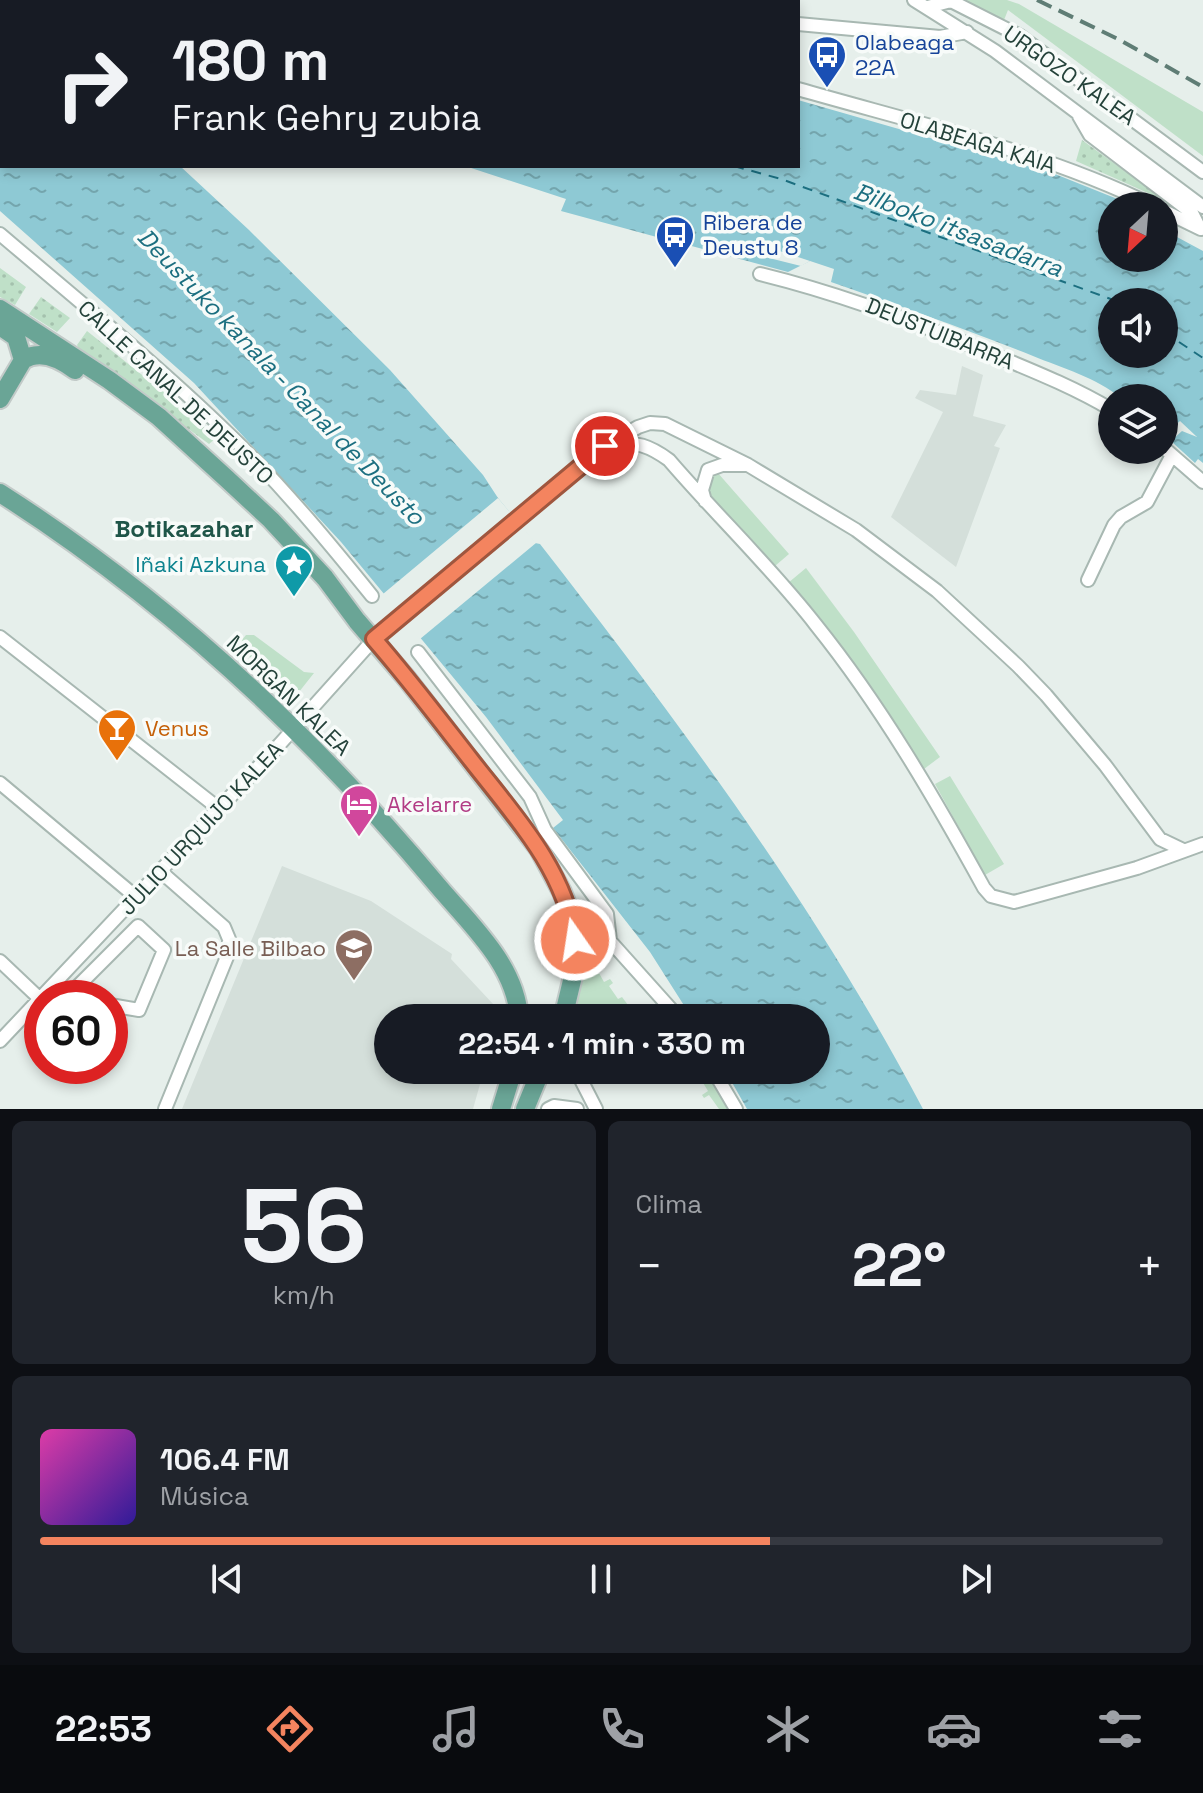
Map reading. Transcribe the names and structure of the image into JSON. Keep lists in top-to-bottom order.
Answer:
{
  "streets": {
    "main road": ["MORGAN KALEA"],
    "street": [
      "URGOZO KALEA",
      "OLABEAGA KAIA",
      "DEUSTUIBARRA",
      "CALLE CANAL DE DEUSTO",
      "JULIO URQUIJO KALEA"
    ]
  },
  "crossings": [
    ["MORGAN KALEA", "JULIO URQUIJO KALEA"]
  ],
  "districts": ["Botikazahar"],
  "water": ["Bilboko itsasadarra", "Deustuko kanala - Canal de Deusto"],
  "places": {
    "bus stop": ["Olabeaga 22A", "Ribera de Deustu 8"],
    "place": ["Iñaki Azkuna"],
    "bar": ["Venus"],
    "hotel": ["Akelarre"],
    "school or university": ["La Salle Bilbao"]
  },
  "north": "bottom left",
  "page": {
    "turn": ["180 m", "Frank Gehry zubia"],
    "limit": "60",
    "trip": "22:54 · 1 min · 330 m",
    "tile": [
      ["56", "km/h"],
      "Clima"
    ],
    "heat": ["−", "22°", "+"],
    "song": ["106.4 FM", "Música"],
    "tabs": "22:53"
  }
}
